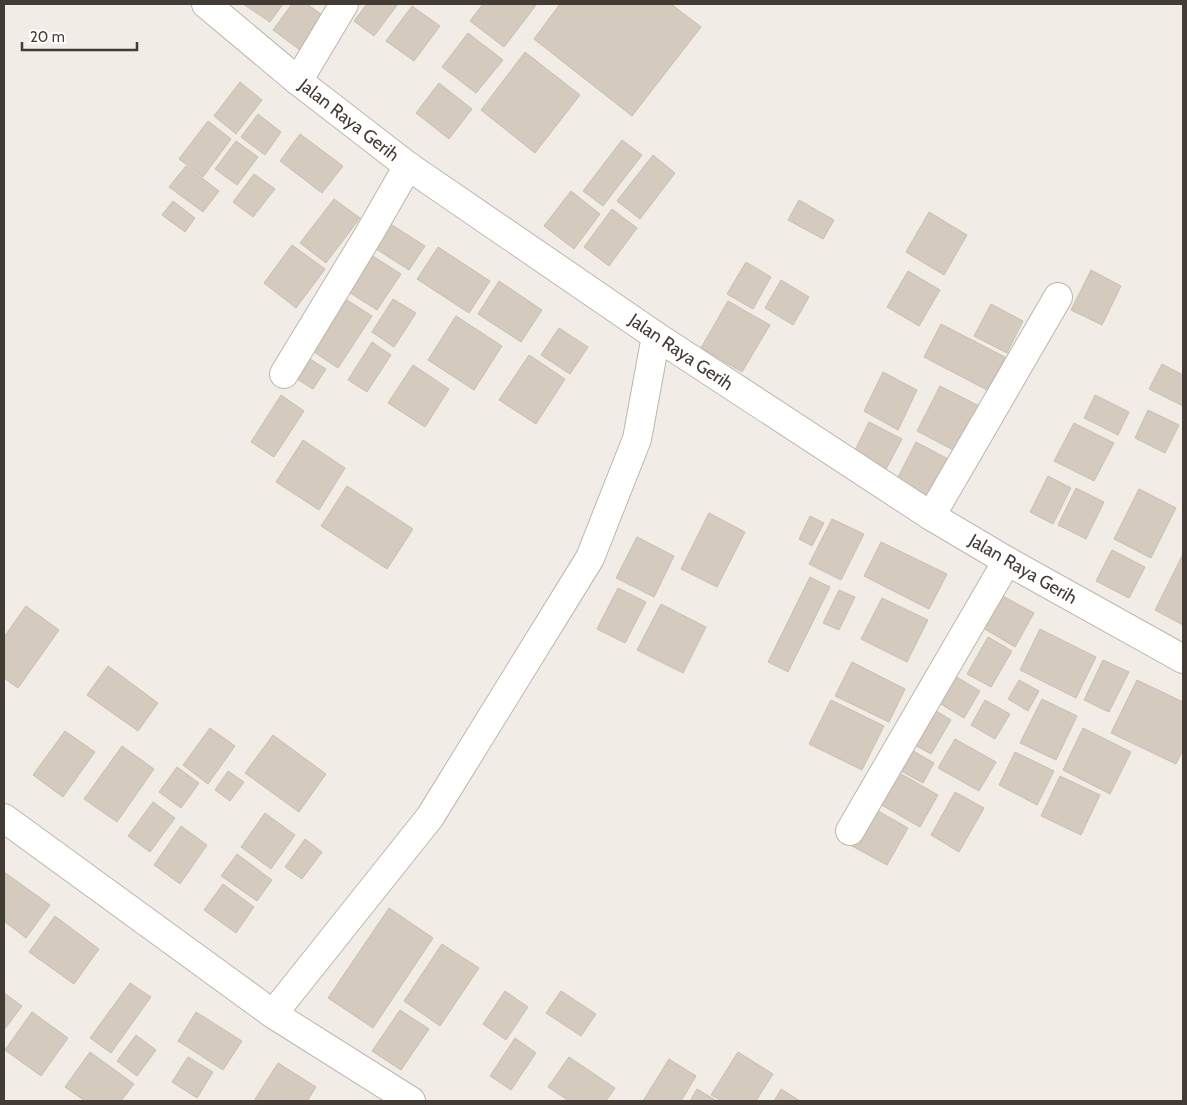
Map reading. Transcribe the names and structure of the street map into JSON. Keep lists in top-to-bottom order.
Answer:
{
  "streets": {
    "street": ["Jalan Raya Gerih"]
  },
  "scale_bar": "20 m"
}
